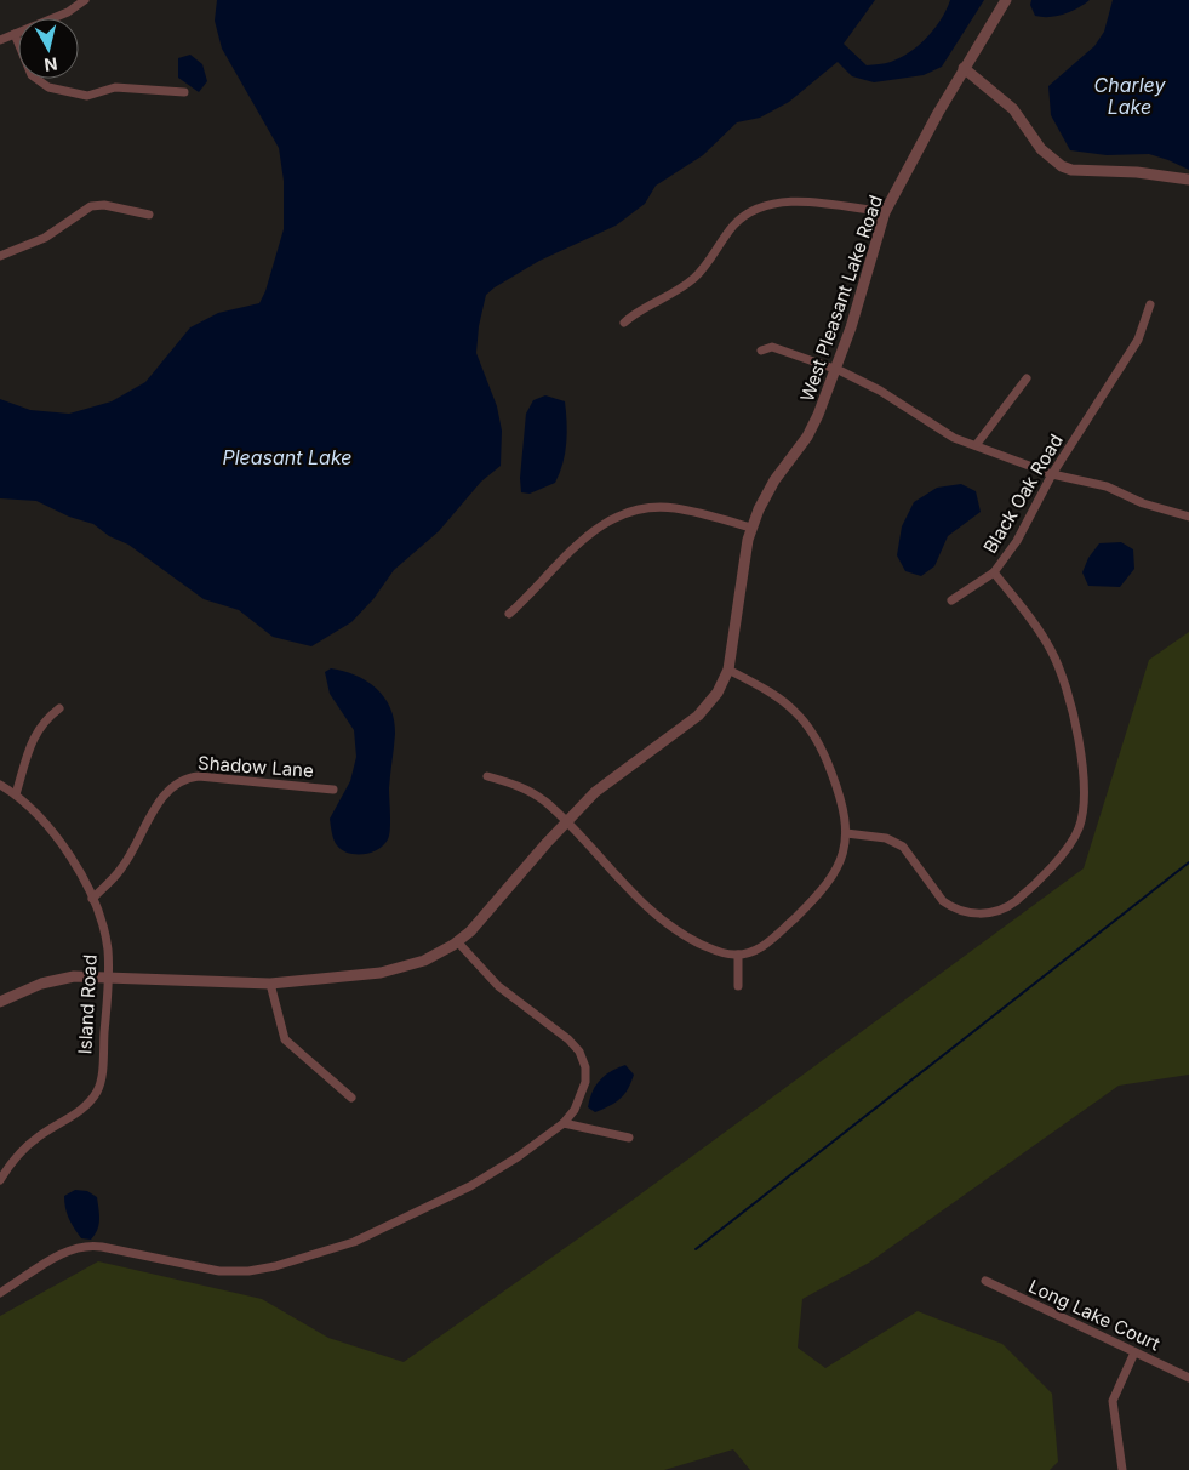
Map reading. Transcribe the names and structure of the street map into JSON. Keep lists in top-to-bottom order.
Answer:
{
  "streets": {
    "street": [
      "West Pleasant Lake Road",
      "Black Oak Road",
      "Shadow Lane",
      "Island Road",
      "Long Lake Court"
    ]
  },
  "crossings": [
    ["West Pleasant Lake Road", "Island Road"],
    ["Shadow Lane", "Island Road"]
  ],
  "water": ["Charley Lake", "Pleasant Lake"],
  "north": "bottom"
}
